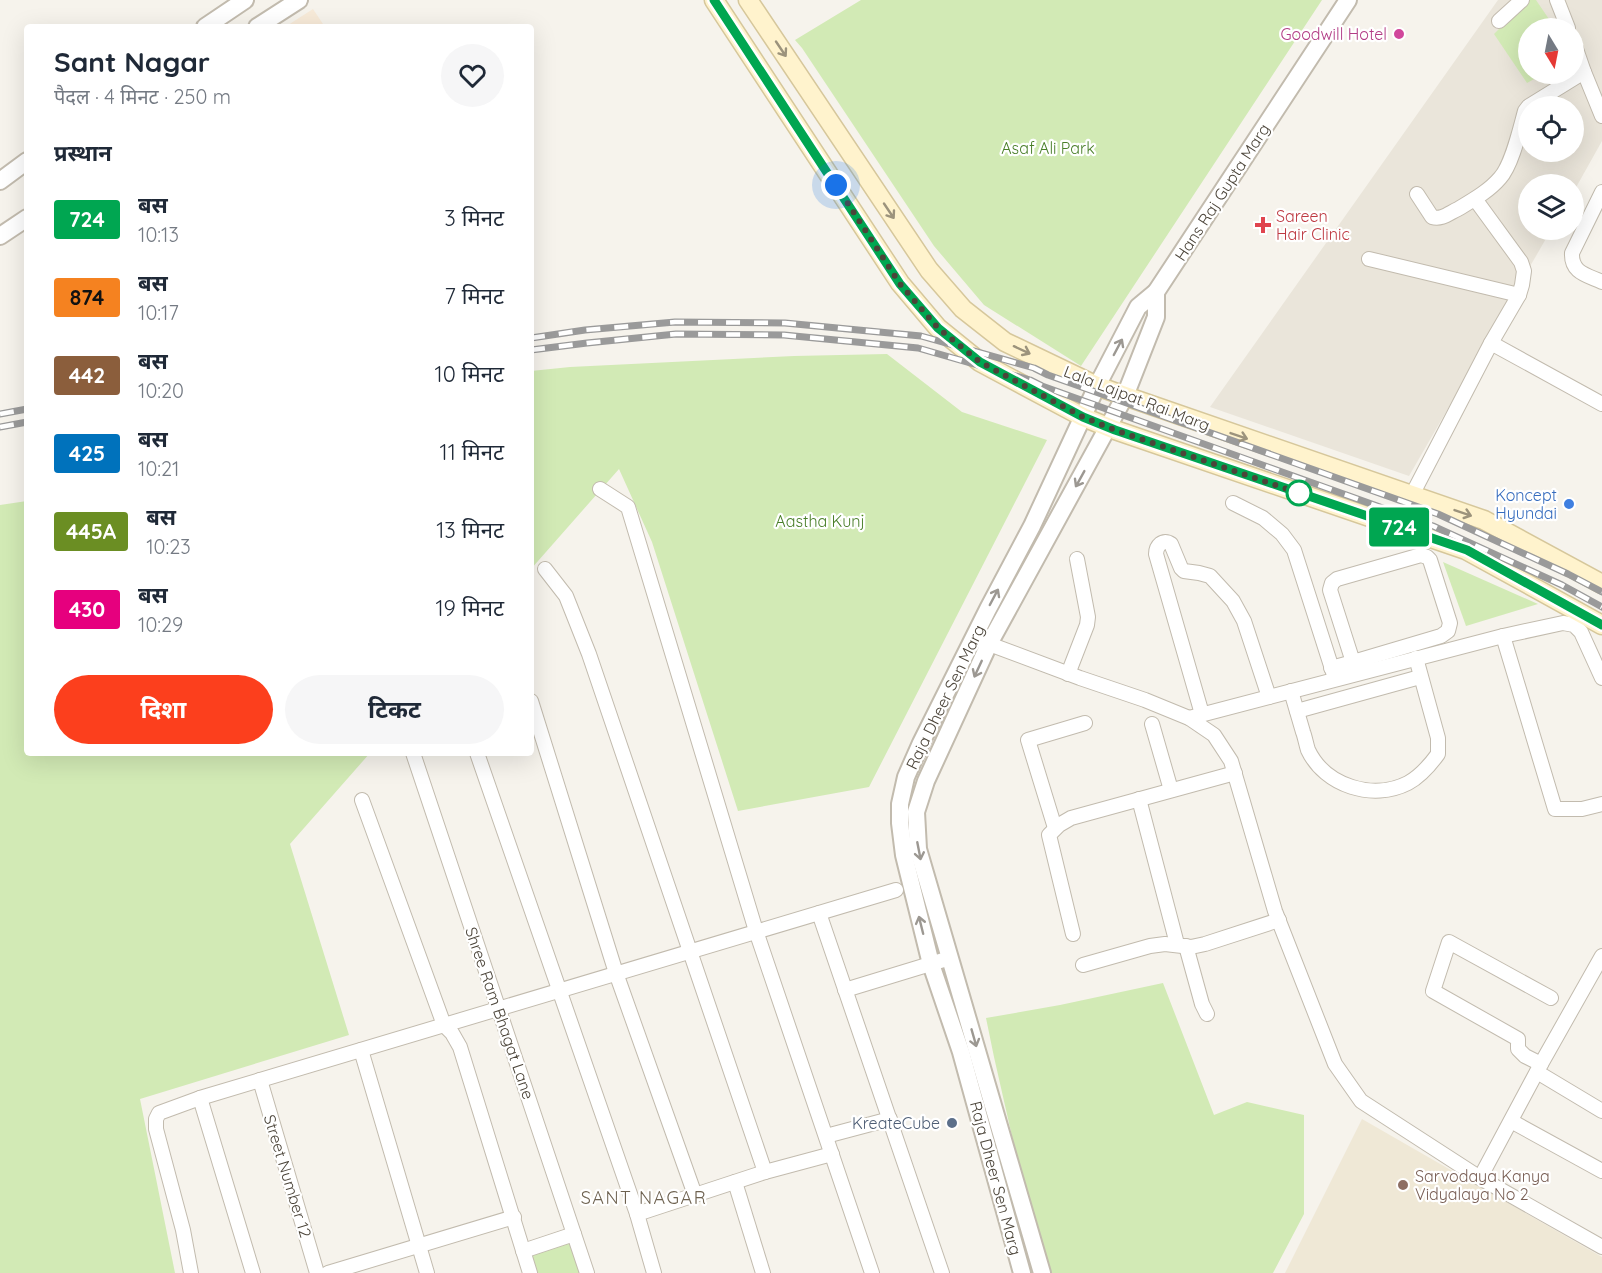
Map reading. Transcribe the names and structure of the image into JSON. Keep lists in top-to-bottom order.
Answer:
{
  "streets": {
    "main road": ["Lala Lajpat Rai Marg"],
    "street": [
      "Hans Raj Gupta Marg",
      "Raja Dheer Sen Marg",
      "Shree Ram Bhagat Lane",
      "Street Number 12"
    ]
  },
  "crossings": [
    ["Hans Raj Gupta Marg", "Lala Lajpat Rai Marg"],
    ["Hans Raj Gupta Marg", "Raja Dheer Sen Marg"],
    ["Lala Lajpat Rai Marg", "Raja Dheer Sen Marg"]
  ],
  "districts": ["SANT NAGAR"],
  "parks": ["Asaf Ali Park", "Aastha Kunj"],
  "places": {
    "other": [
      "Goodwill Hotel",
      "Koncept Hyundai",
      "KreateCube",
      "Sarvodaya Kanya Vidyalaya No 2"
    ],
    "health": ["Sareen Hair Clinic"]
  },
  "lines": ["bus line 724"],
  "north": "bottom",
  "page": {
    "on_map": "724",
    "heading": [
      ["Sant Nagar", "पैदल · 4 मिनट · 250 m"],
      "प्रस्थान"
    ],
    "list": [
      {
        "mark": "724",
        "name": "बस",
        "note": "10:13",
        "value": "3 मिनट"
      },
      {
        "mark": "874",
        "name": "बस",
        "note": "10:17",
        "value": "7 मिनट"
      },
      {
        "mark": "442",
        "name": "बस",
        "note": "10:20",
        "value": "10 मिनट"
      },
      {
        "mark": "425",
        "name": "बस",
        "note": "10:21",
        "value": "11 मिनट"
      },
      {
        "mark": "445A",
        "name": "बस",
        "note": "10:23",
        "value": "13 मिनट"
      },
      {
        "mark": "430",
        "name": "बस",
        "note": "10:29",
        "value": "19 मिनट"
      }
    ],
    "buttons": ["दिशा", "टिकट"]
  }
}
